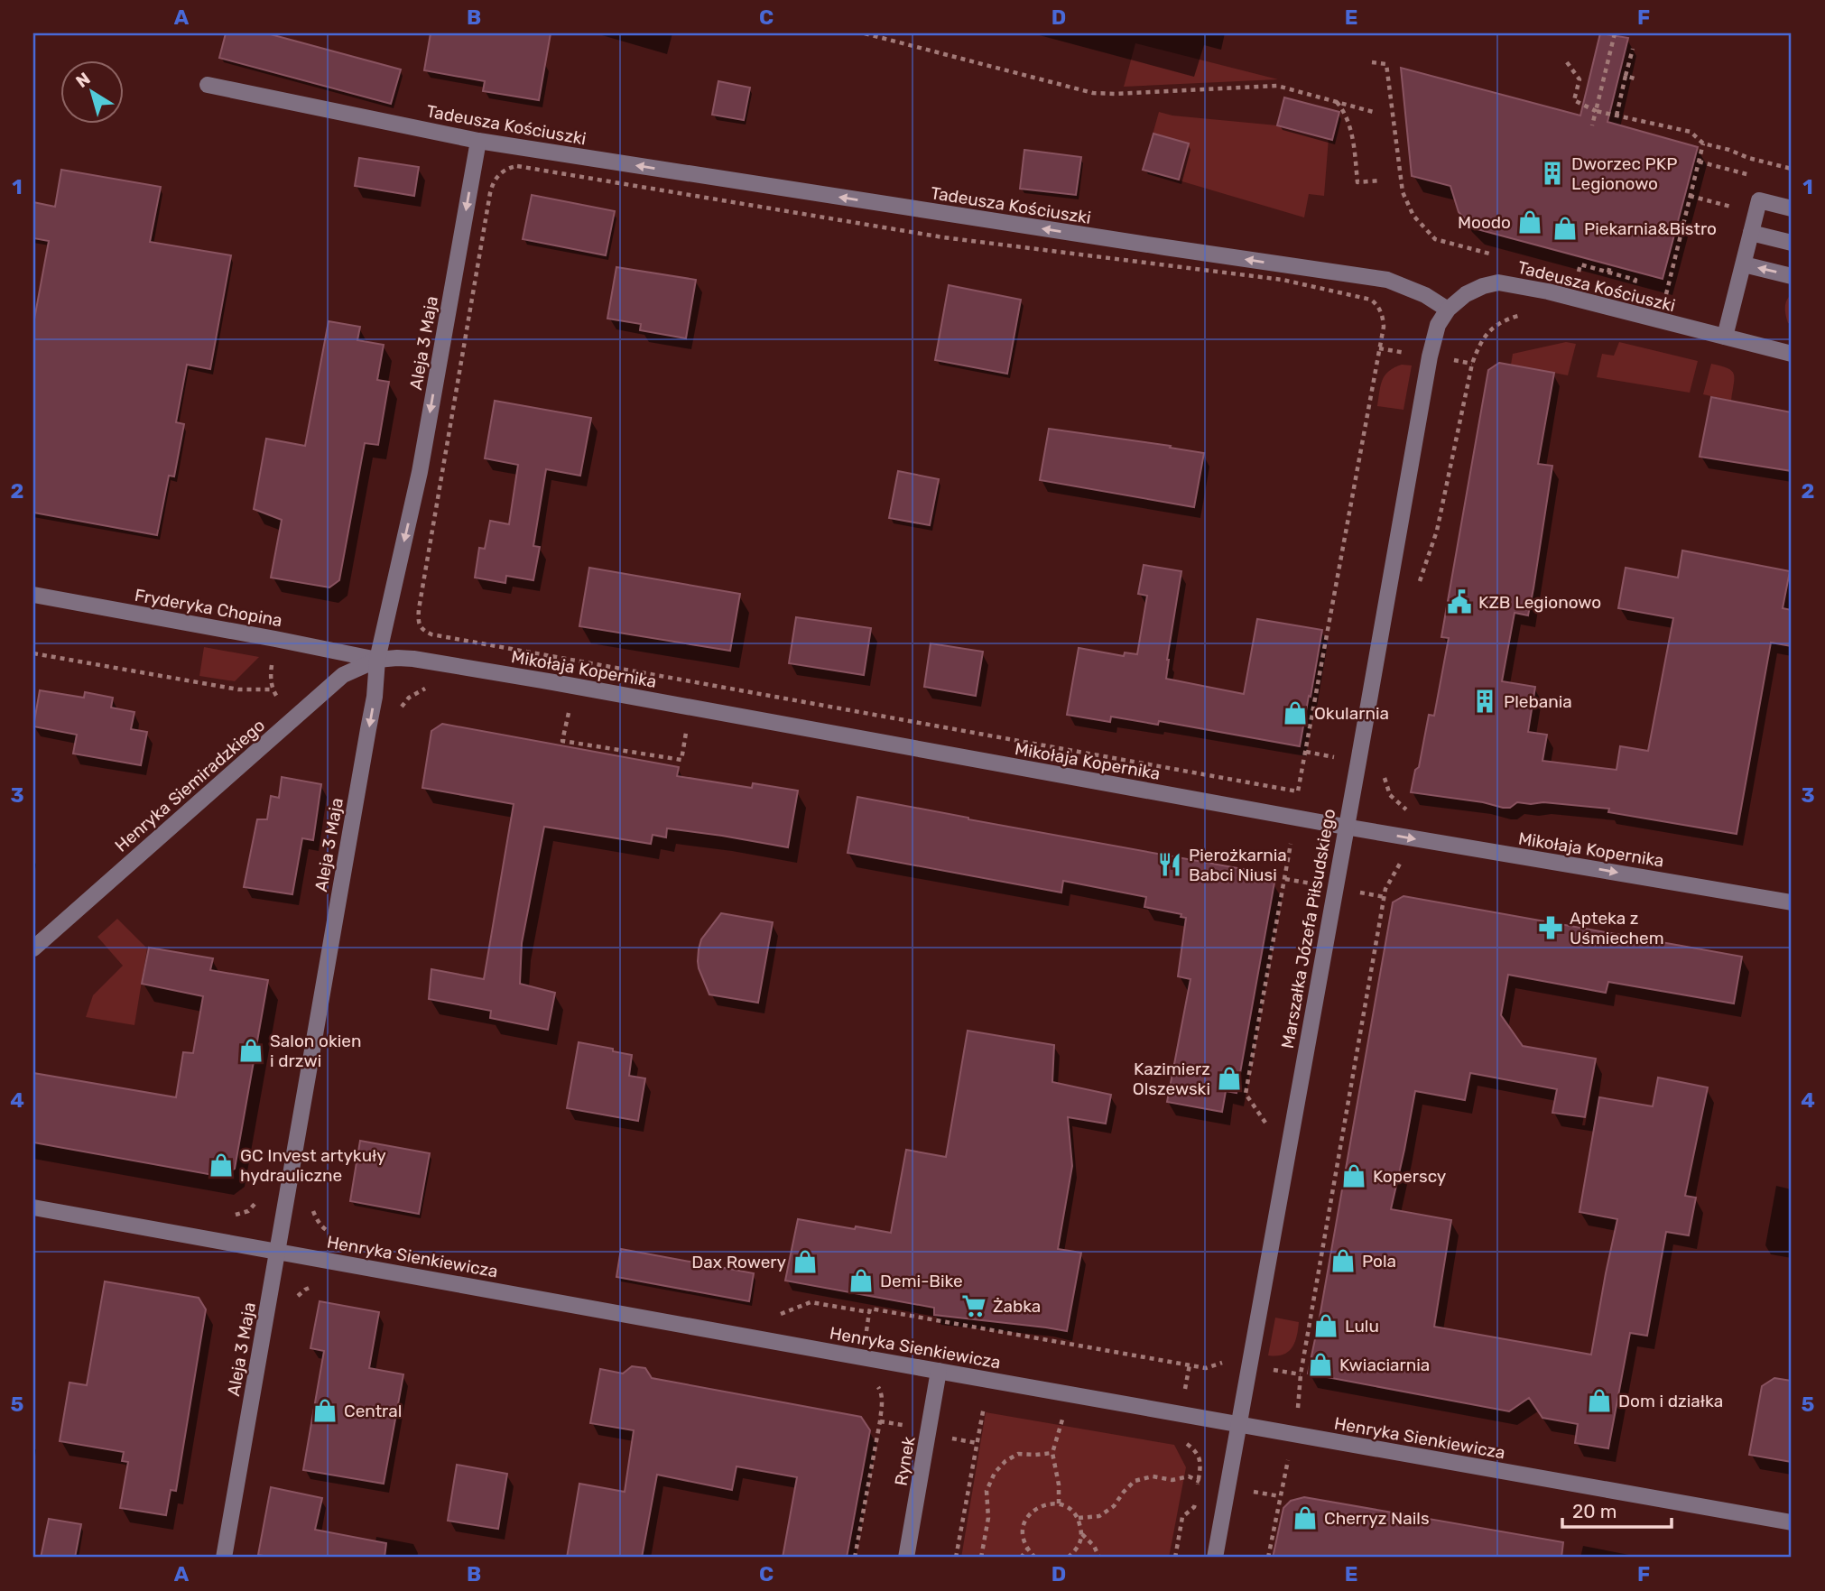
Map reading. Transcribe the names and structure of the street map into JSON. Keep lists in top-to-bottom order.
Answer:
{
  "streets": {
    "street": [
      "Tadeusza Kościuszki",
      "Aleja 3 Maja",
      "Fryderyka Chopina",
      "Mikołaja Kopernika",
      "Henryka Siemiradzkiego",
      "Marszałka Józefa Piłsudskiego",
      "Henryka Sienkiewicza",
      "Rynek"
    ]
  },
  "crossings": [
    ["Tadeusza Kościuszki", "Aleja 3 Maja"],
    ["Tadeusza Kościuszki", "Marszałka Józefa Piłsudskiego"],
    ["Aleja 3 Maja", "Fryderyka Chopina"],
    ["Aleja 3 Maja", "Mikołaja Kopernika"],
    ["Aleja 3 Maja", "Henryka Siemiradzkiego"],
    ["Aleja 3 Maja", "Henryka Sienkiewicza"],
    ["Fryderyka Chopina", "Mikołaja Kopernika"],
    ["Fryderyka Chopina", "Henryka Siemiradzkiego"],
    ["Mikołaja Kopernika", "Henryka Siemiradzkiego"],
    ["Mikołaja Kopernika", "Marszałka Józefa Piłsudskiego"],
    ["Marszałka Józefa Piłsudskiego", "Henryka Sienkiewicza"],
    ["Henryka Sienkiewicza", "Rynek"]
  ],
  "one_way": ["Tadeusza Kościuszki", "Aleja 3 Maja"],
  "places": {
    "building": ["Dworzec PKP Legionowo", "Plebania"],
    "shop": [
      "Moodo",
      "Piekarnia&Bistro",
      "Okularnia",
      "Salon okien i drzwi",
      "Kazimierz Olszewski",
      "GC Invest artykuły hydrauliczne",
      "Koperscy",
      "Pola",
      "Dax Rowery",
      "Demi-Bike",
      "Lulu",
      "Kwiaciarnia",
      "Dom i działka",
      "Central",
      "Cherryz Nails"
    ],
    "public building": ["KZB Legionowo"],
    "restaurant": ["Pierożkarnia Babci Niusi"],
    "pharmacy": ["Apteka z Uśmiechem"],
    "supermarket": ["Żabka"]
  },
  "scale_bar": "20 m",
  "north": "top left",
  "grid": {
    "columns": [
      "A",
      "B",
      "C",
      "D",
      "E",
      "F"
    ],
    "rows": [
      "1",
      "2",
      "3",
      "4",
      "5"
    ]
  }
}
